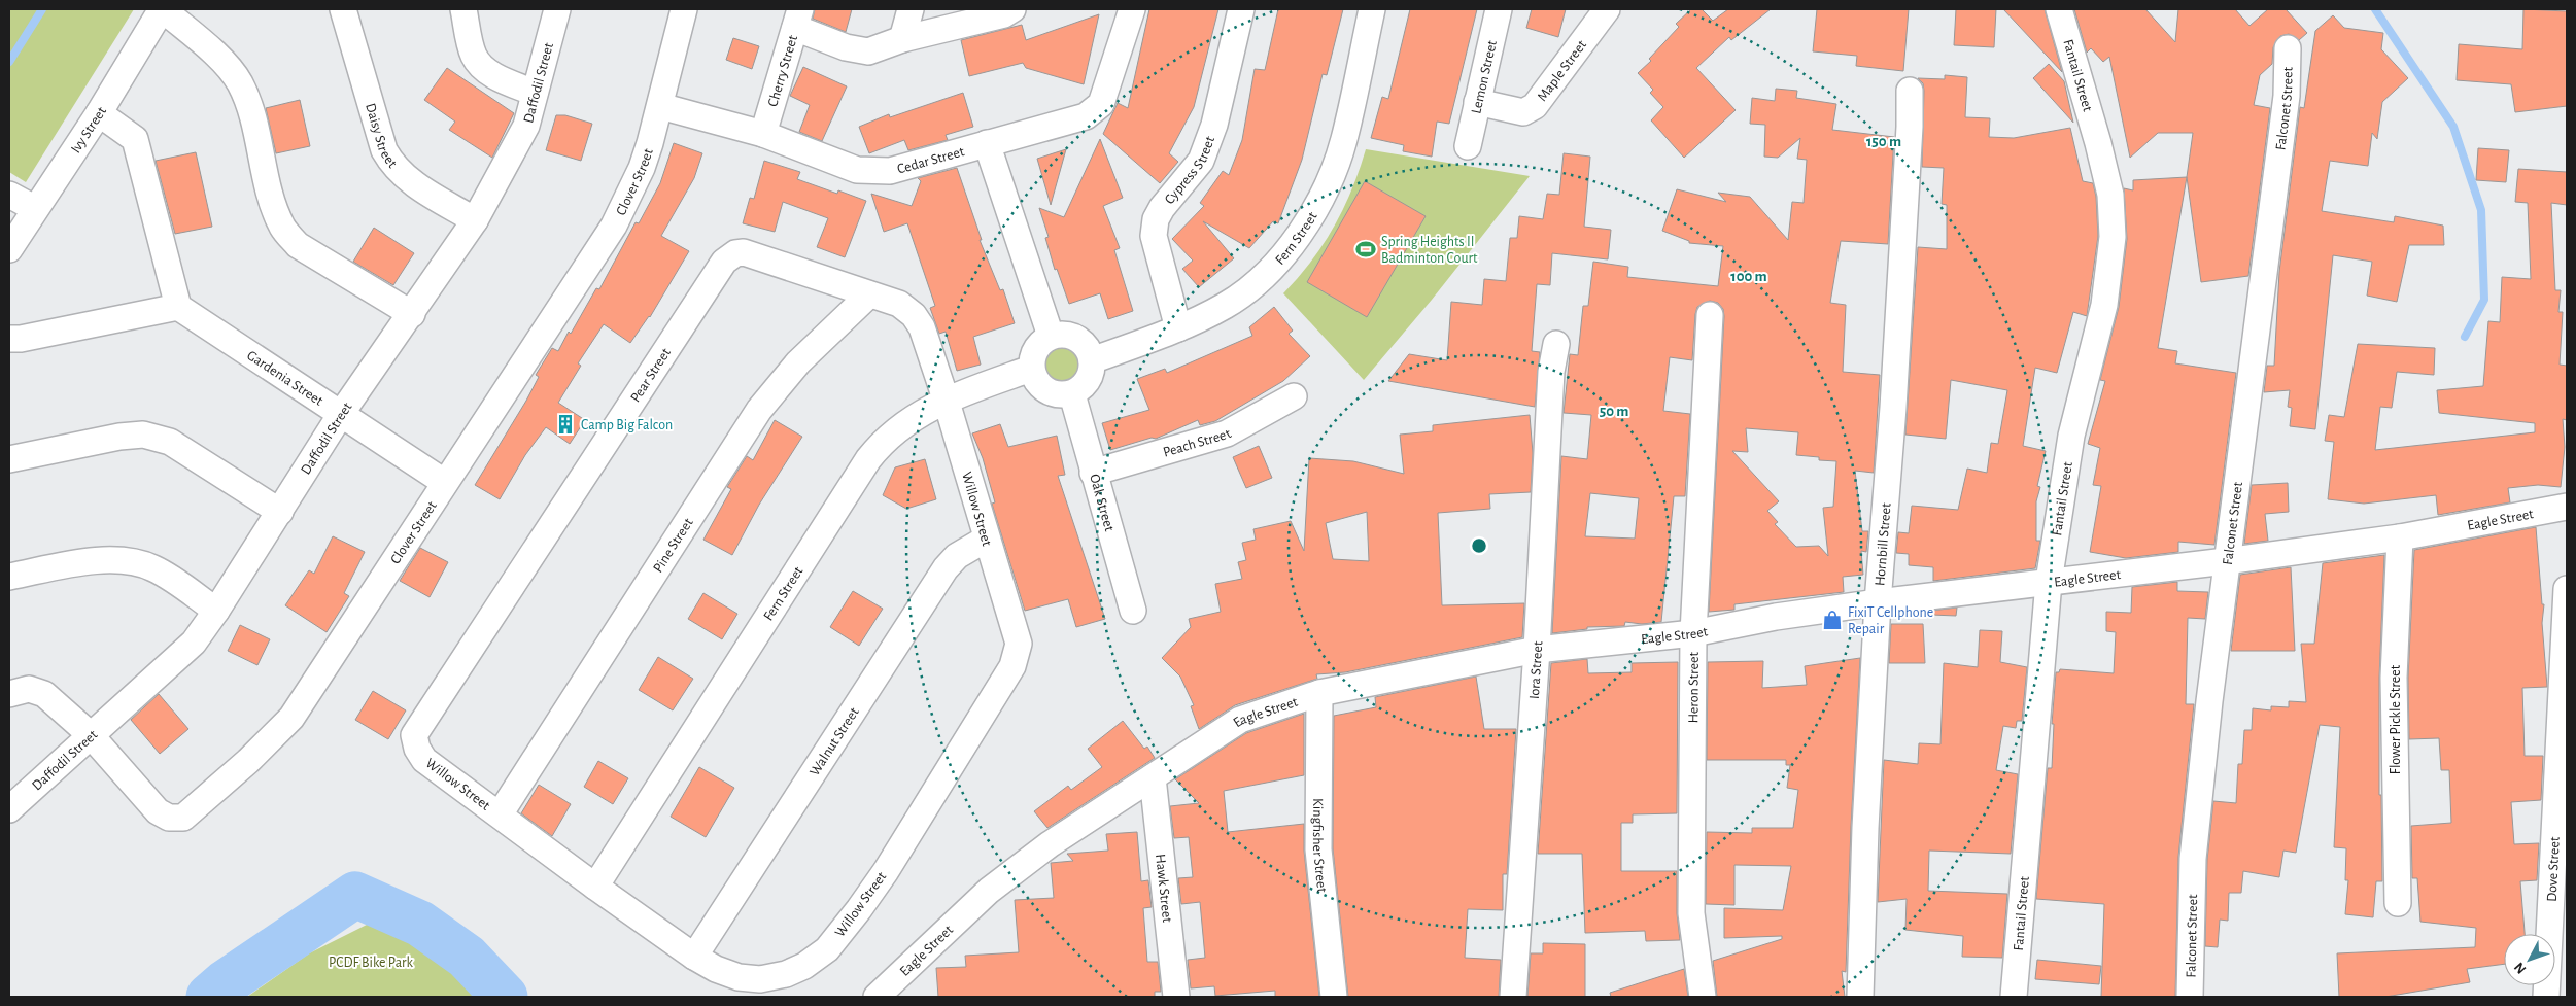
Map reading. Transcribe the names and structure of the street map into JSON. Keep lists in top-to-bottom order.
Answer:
{
  "streets": {
    "street": [
      "Maple Street",
      "Cherry Street",
      "Fantail Street",
      "Lemon Street",
      "Daffodil Street",
      "Falconet Street",
      "Ivy Street",
      "Daisy Street",
      "Cedar Street",
      "Cypress Street",
      "Clover Street",
      "Fern Street",
      "Pear Street",
      "Gardenia Street",
      "Peach Street",
      "Oak Street",
      "Willow Street",
      "Eagle Street",
      "Hornbill Street",
      "Pine Street",
      "Iora Street",
      "Heron Street",
      "Flower Pickle Street",
      "Walnut Street",
      "Kingfisher Street",
      "Dove Street",
      "Hawk Street"
    ]
  },
  "crossings": [
    ["Maple Street", "Lemon Street"],
    ["Cherry Street", "Cedar Street"],
    ["Fantail Street", "Eagle Street"],
    ["Daffodil Street", "Daisy Street"],
    ["Daffodil Street", "Clover Street"],
    ["Daffodil Street", "Gardenia Street"],
    ["Falconet Street", "Eagle Street"],
    ["Cedar Street", "Clover Street"],
    ["Cypress Street", "Fern Street"],
    ["Clover Street", "Gardenia Street"],
    ["Fern Street", "Pear Street"],
    ["Fern Street", "Oak Street"],
    ["Fern Street", "Willow Street"],
    ["Pear Street", "Willow Street"],
    ["Pear Street", "Pine Street"],
    ["Peach Street", "Oak Street"],
    ["Willow Street", "Pine Street"],
    ["Willow Street", "Walnut Street"],
    ["Eagle Street", "Hornbill Street"],
    ["Eagle Street", "Iora Street"],
    ["Eagle Street", "Heron Street"],
    ["Eagle Street", "Flower Pickle Street"],
    ["Eagle Street", "Kingfisher Street"],
    ["Eagle Street", "Hawk Street"]
  ],
  "parks": ["PCDF Bike Park"],
  "places": {
    "sports": ["Spring Heights II Badminton Court"],
    "building": ["Camp Big Falcon"],
    "shop": ["FixiT Cellphone Repair"]
  },
  "north": "bottom left",
  "rings": ["150 m", "100 m", "50 m"]
}
